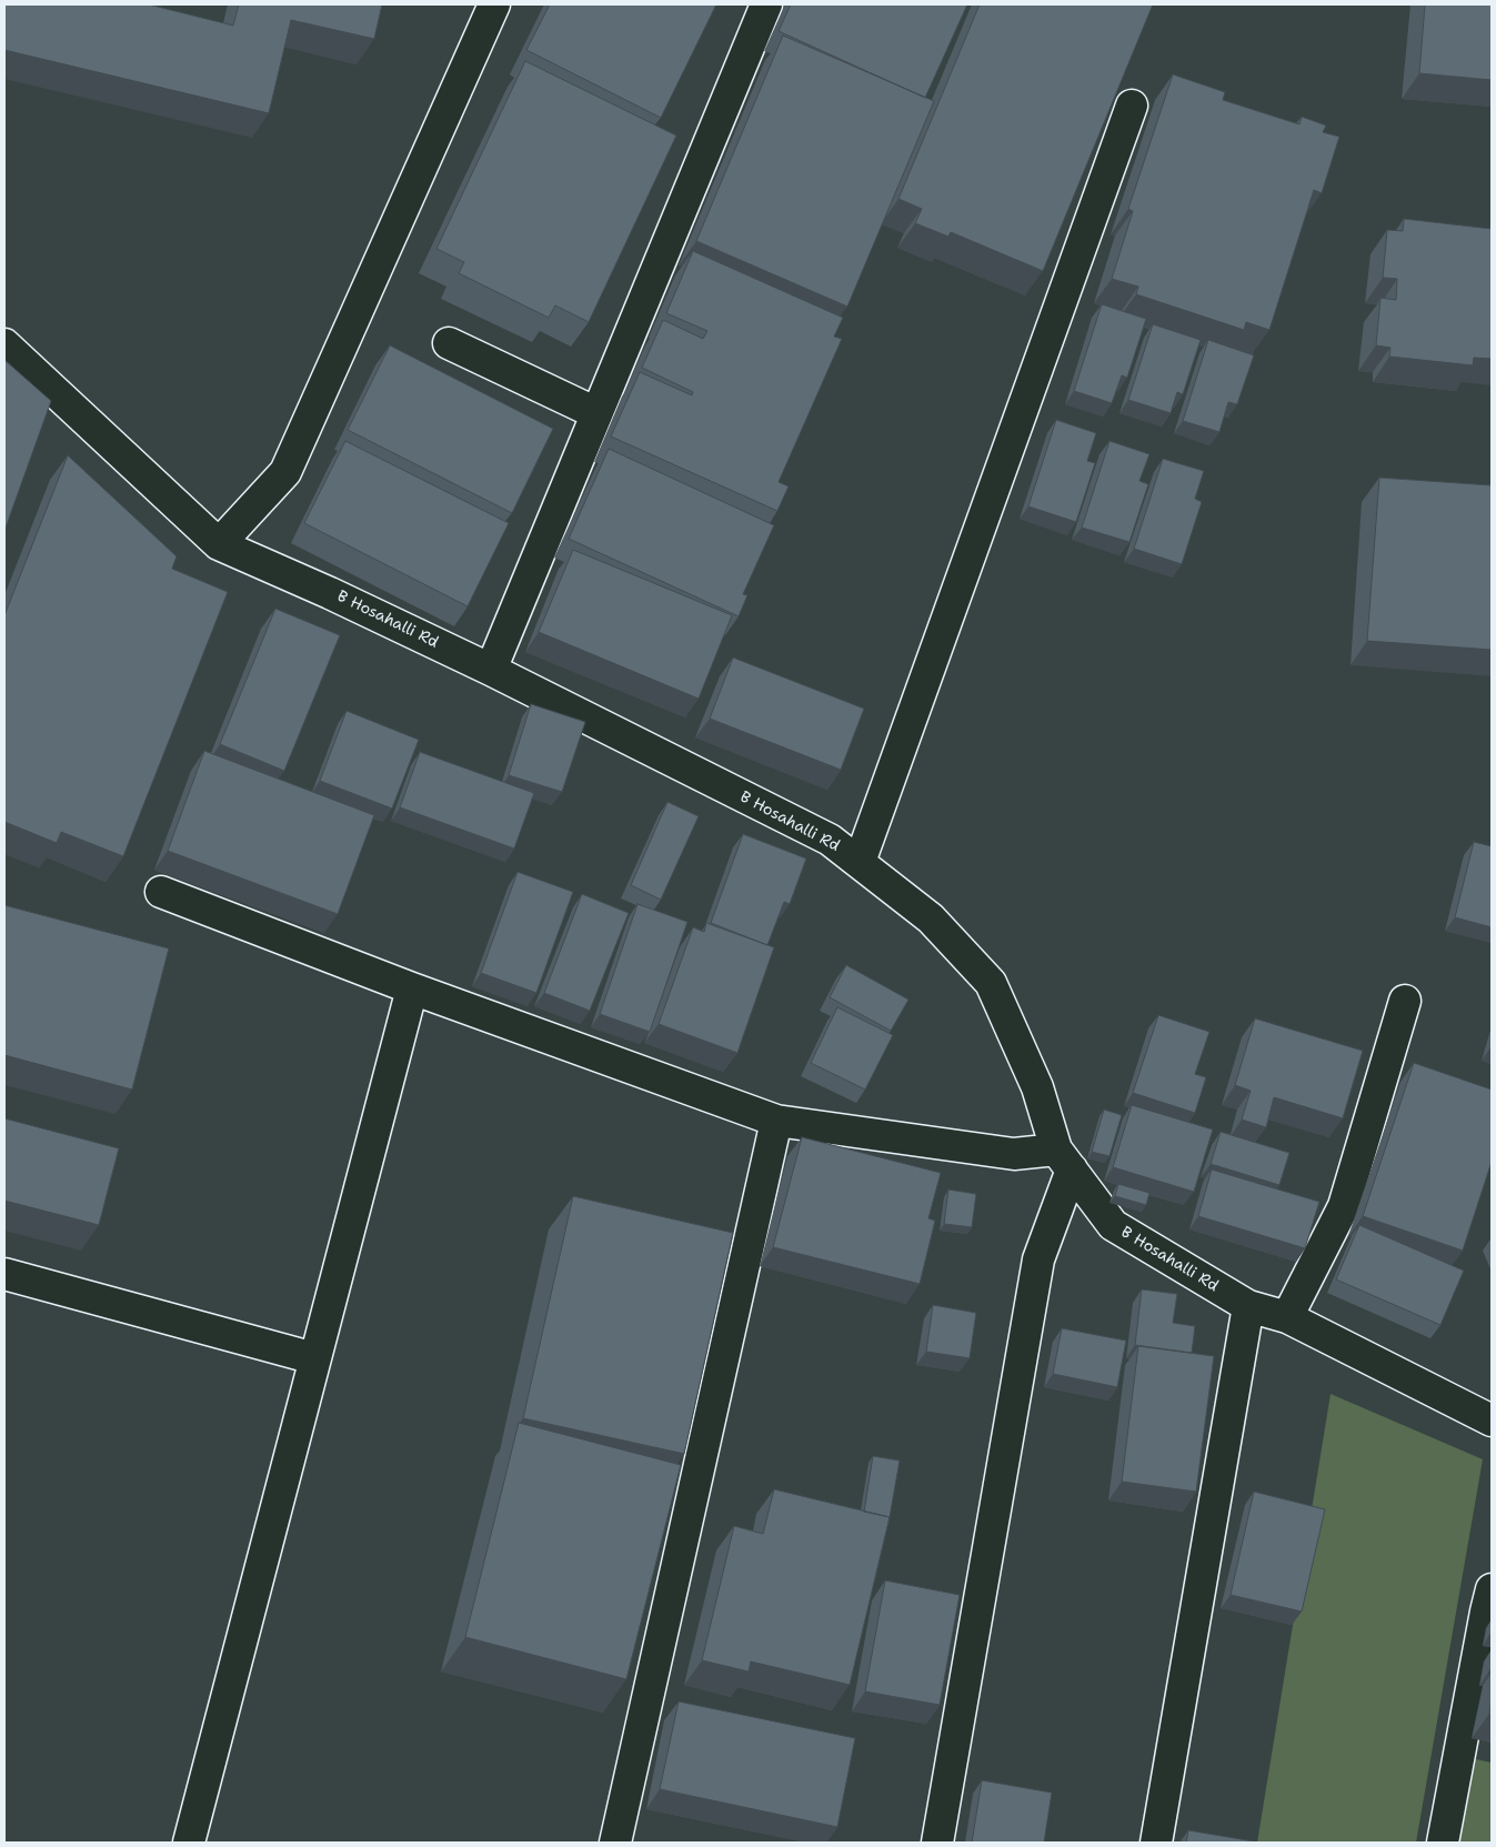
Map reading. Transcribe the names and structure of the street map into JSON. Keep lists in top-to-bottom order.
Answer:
{
  "streets": {
    "street": ["B Hosahalli Rd"]
  }
}
